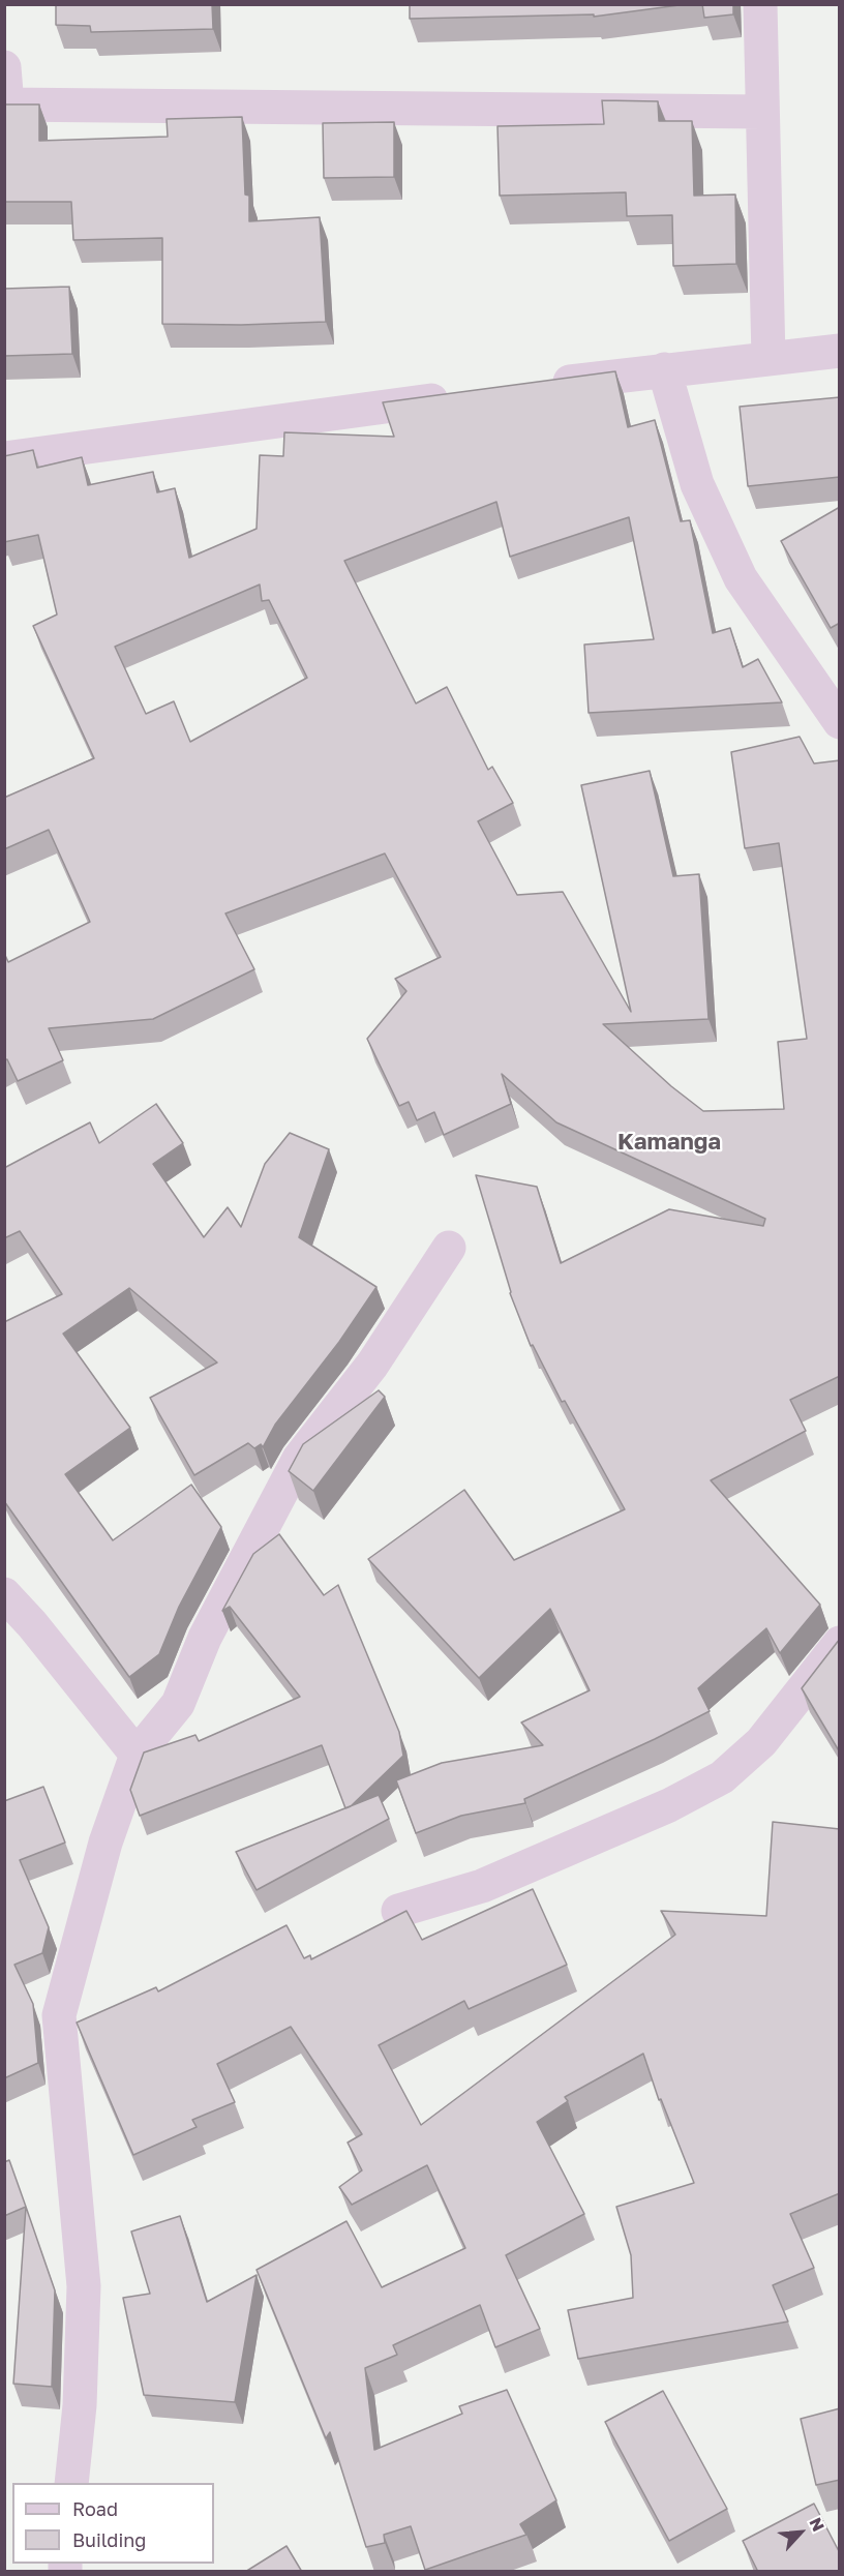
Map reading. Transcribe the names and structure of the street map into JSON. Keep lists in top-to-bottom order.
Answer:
{
  "districts": ["Kamanga"],
  "legend": ["Road", "Building"],
  "north": "top right"
}
